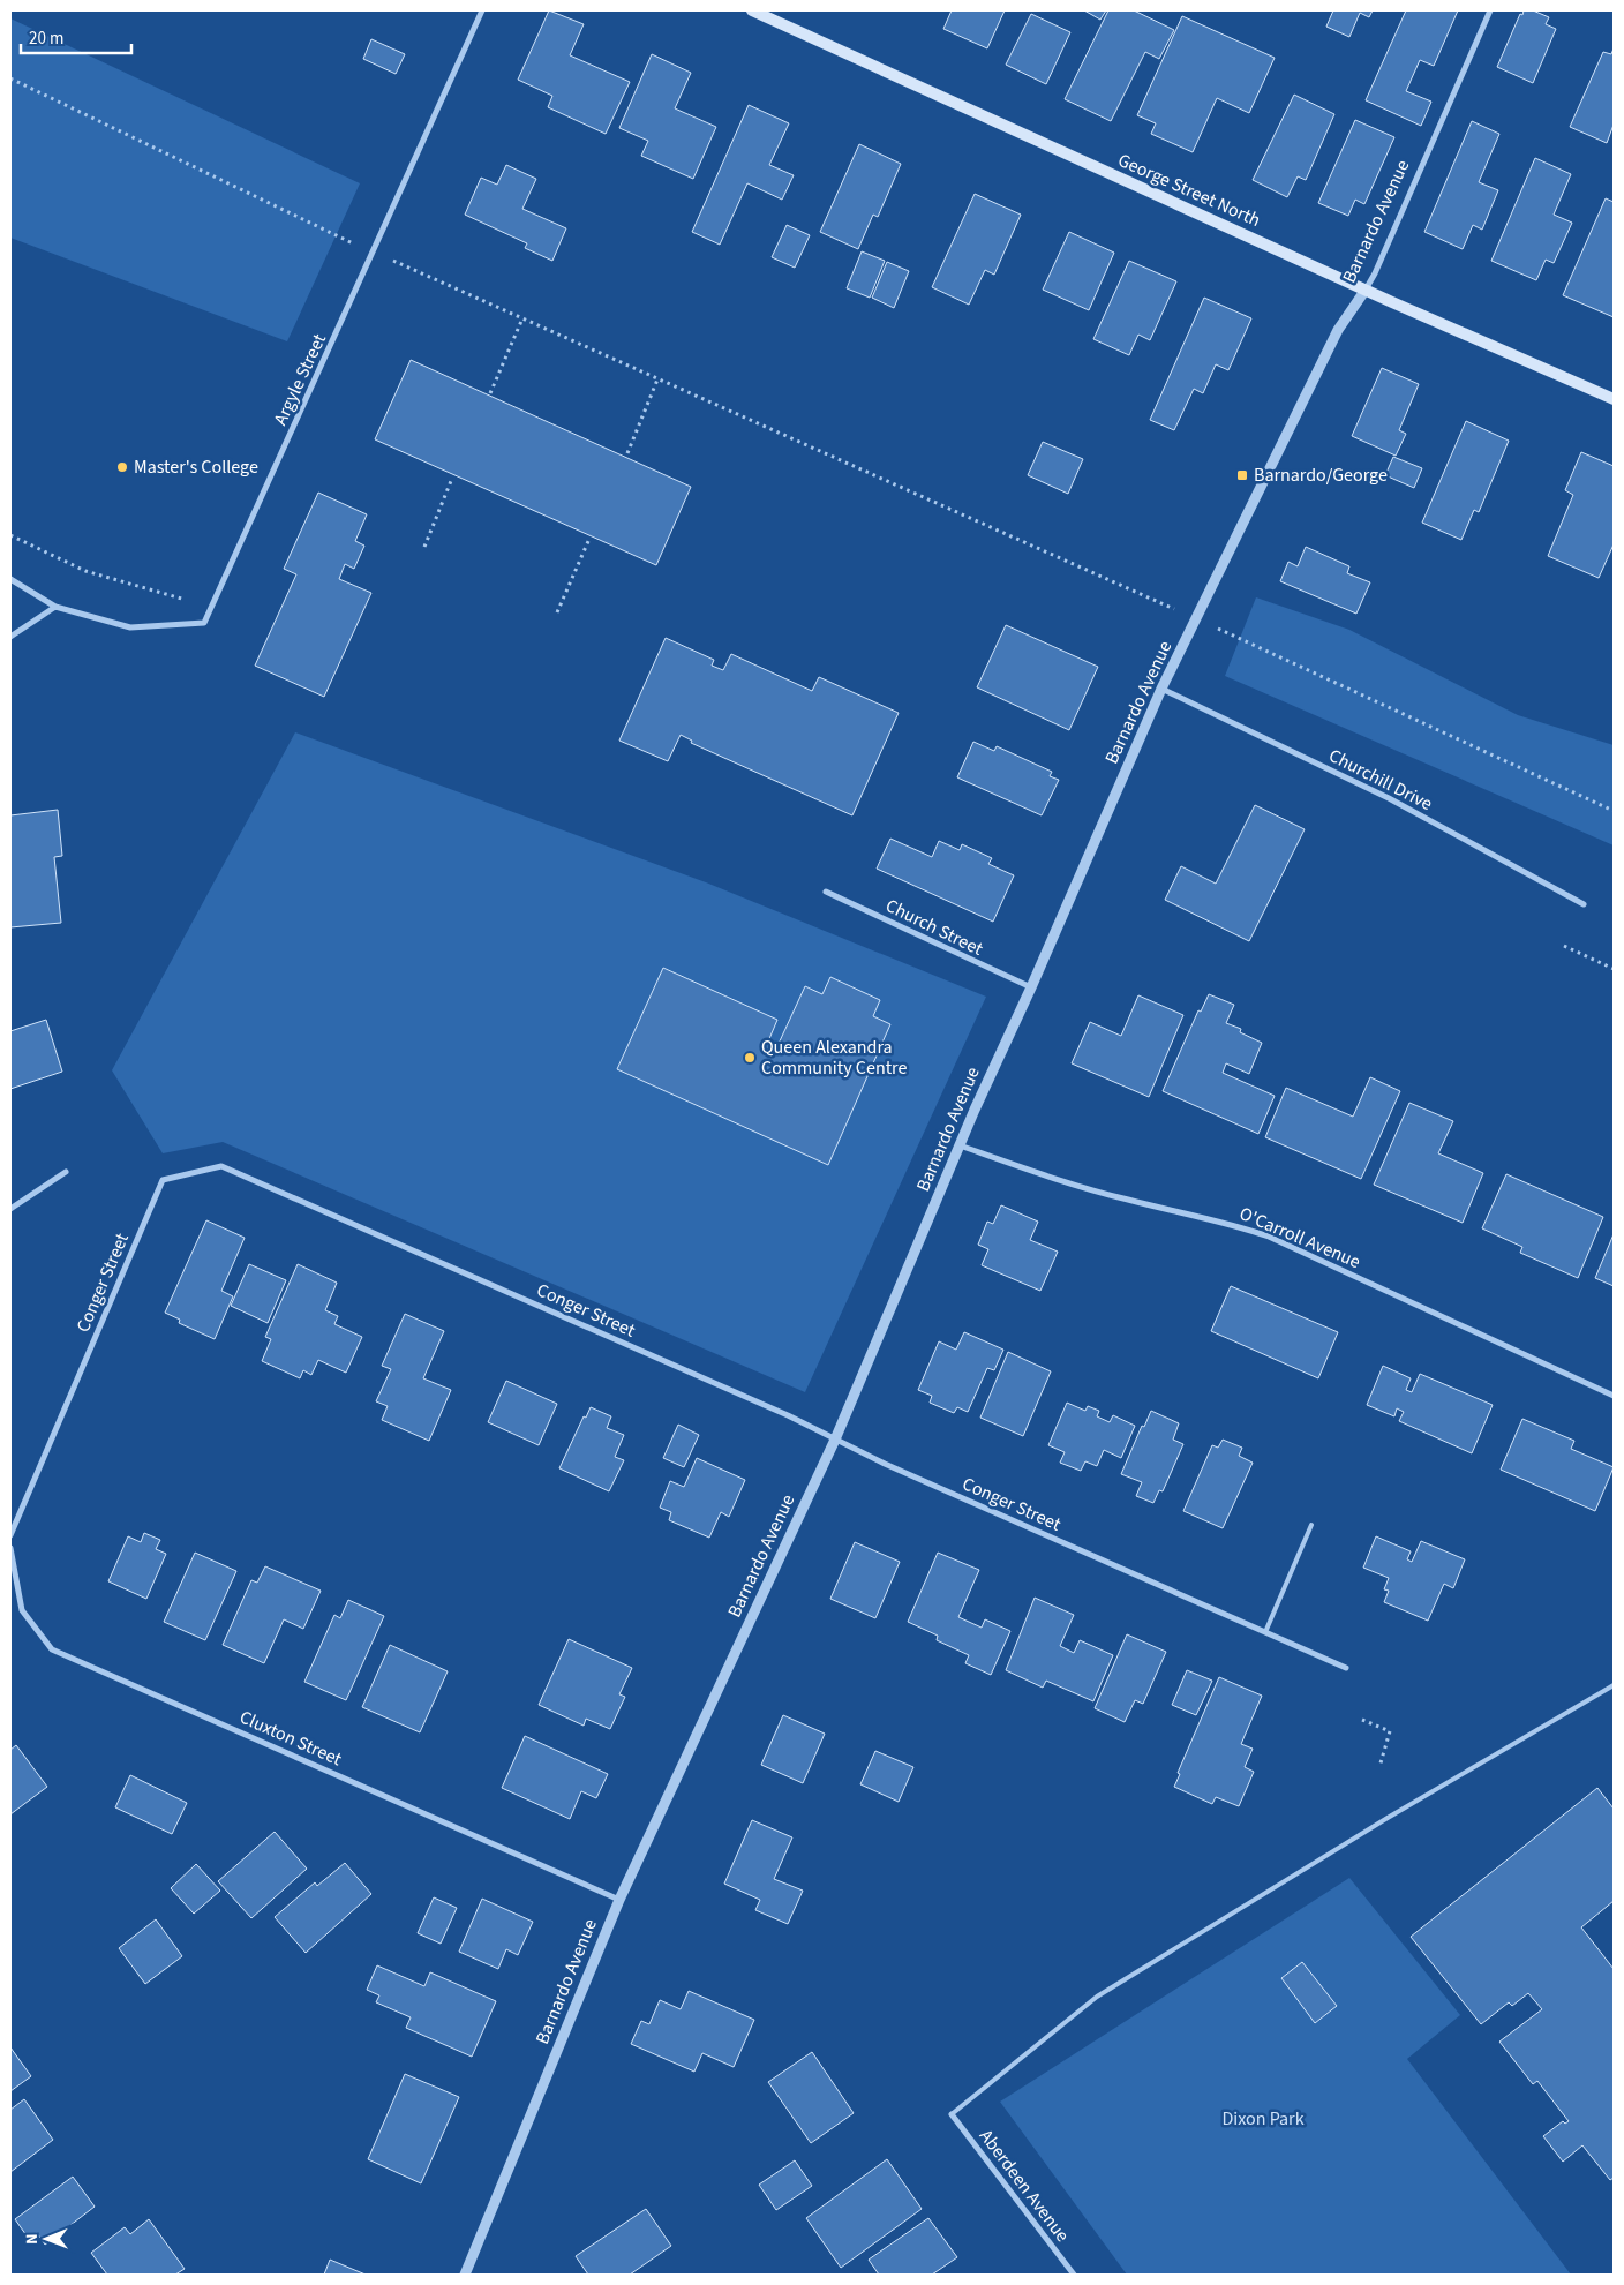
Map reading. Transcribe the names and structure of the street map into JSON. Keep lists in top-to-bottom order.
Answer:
{
  "streets": {
    "main road": ["George Street North"],
    "street": [
      "Barnardo Avenue",
      "Argyle Street",
      "Churchill Drive",
      "Church Street",
      "O'Carroll Avenue",
      "Conger Street",
      "Cluxton Street",
      "Aberdeen Avenue"
    ]
  },
  "crossings": [
    ["George Street North", "Barnardo Avenue"],
    ["Barnardo Avenue", "Churchill Drive"],
    ["Barnardo Avenue", "Church Street"],
    ["Barnardo Avenue", "O'Carroll Avenue"],
    ["Barnardo Avenue", "Conger Street"],
    ["Barnardo Avenue", "Cluxton Street"]
  ],
  "parks": ["Dixon Park"],
  "places": {
    "other": ["Master's College", "Queen Alexandra Community Centre"],
    "transit": ["Barnardo/George"]
  },
  "scale_bar": "20 m",
  "north": "left"
}
